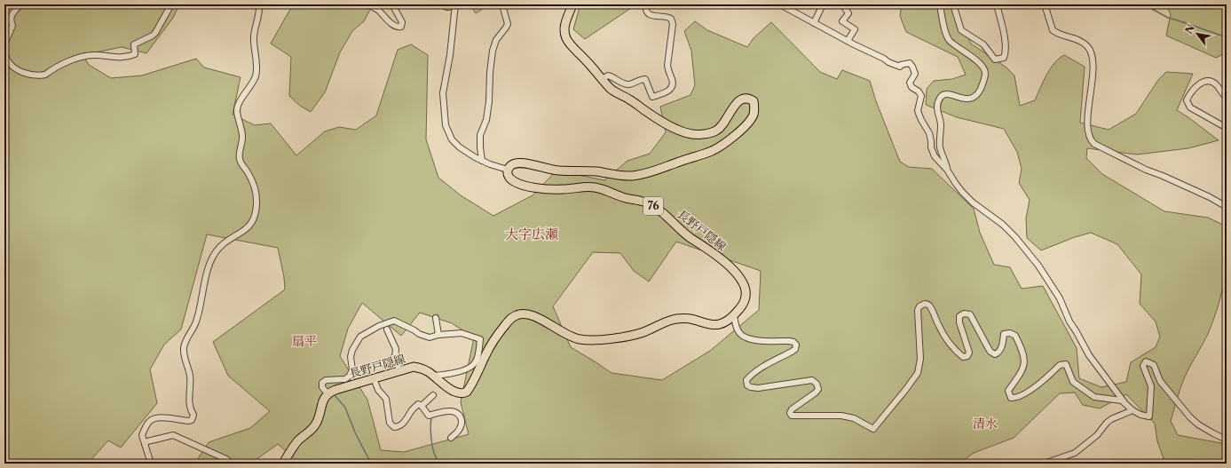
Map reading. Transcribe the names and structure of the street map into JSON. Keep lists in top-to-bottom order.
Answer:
{
  "streets": {
    "main road": ["76", "長野戸隠線"]
  },
  "districts": ["大字広瀬", "扇平", "清水"],
  "north": "top left"
}
